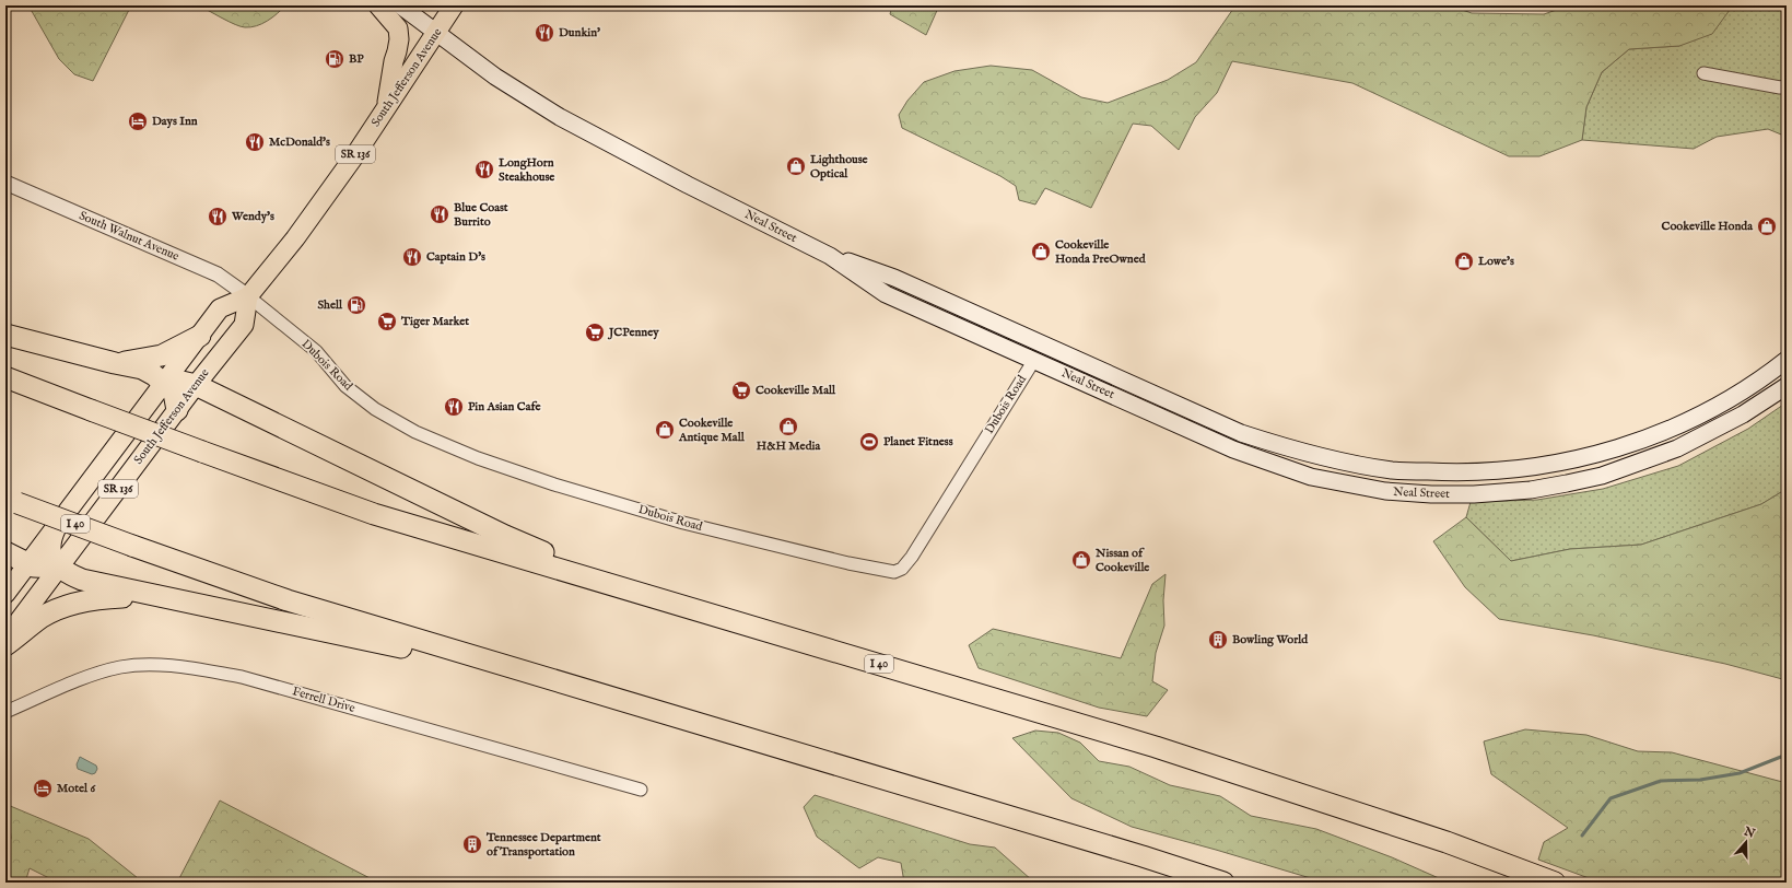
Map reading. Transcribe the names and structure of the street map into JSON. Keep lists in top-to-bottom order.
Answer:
{
  "streets": {
    "highway": ["I 40"],
    "main road": ["South Jefferson Avenue", "SR 136", "Neal Street"],
    "street": ["South Walnut Avenue", "Dubois Road", "Ferrell Drive"]
  },
  "crossings": [
    ["South Jefferson Avenue", "Neal Street"],
    ["South Jefferson Avenue", "South Walnut Avenue"],
    ["South Jefferson Avenue", "Dubois Road"],
    ["Neal Street", "Dubois Road"],
    ["South Walnut Avenue", "Dubois Road"]
  ],
  "places": {
    "restaurant": [
      "Dunkin'",
      "McDonald's",
      "LongHorn Steakhouse",
      "Blue Coast Burrito",
      "Wendy's",
      "Captain D's",
      "Pin Asian Cafe"
    ],
    "fuel station": ["BP", "Shell"],
    "hotel": ["Days Inn", "Motel 6"],
    "shop": [
      "Lighthouse Optical",
      "Cookeville Honda",
      "Cookeville Honda PreOwned",
      "Lowe's",
      "H&H Media",
      "Cookeville Antique Mall",
      "Nissan of Cookeville"
    ],
    "supermarket": ["Tiger Market", "JCPenney", "Cookeville Mall"],
    "sports": ["Planet Fitness"],
    "building": ["Bowling World", "Tennessee Department of Transportation"]
  },
  "north": "top"
}
